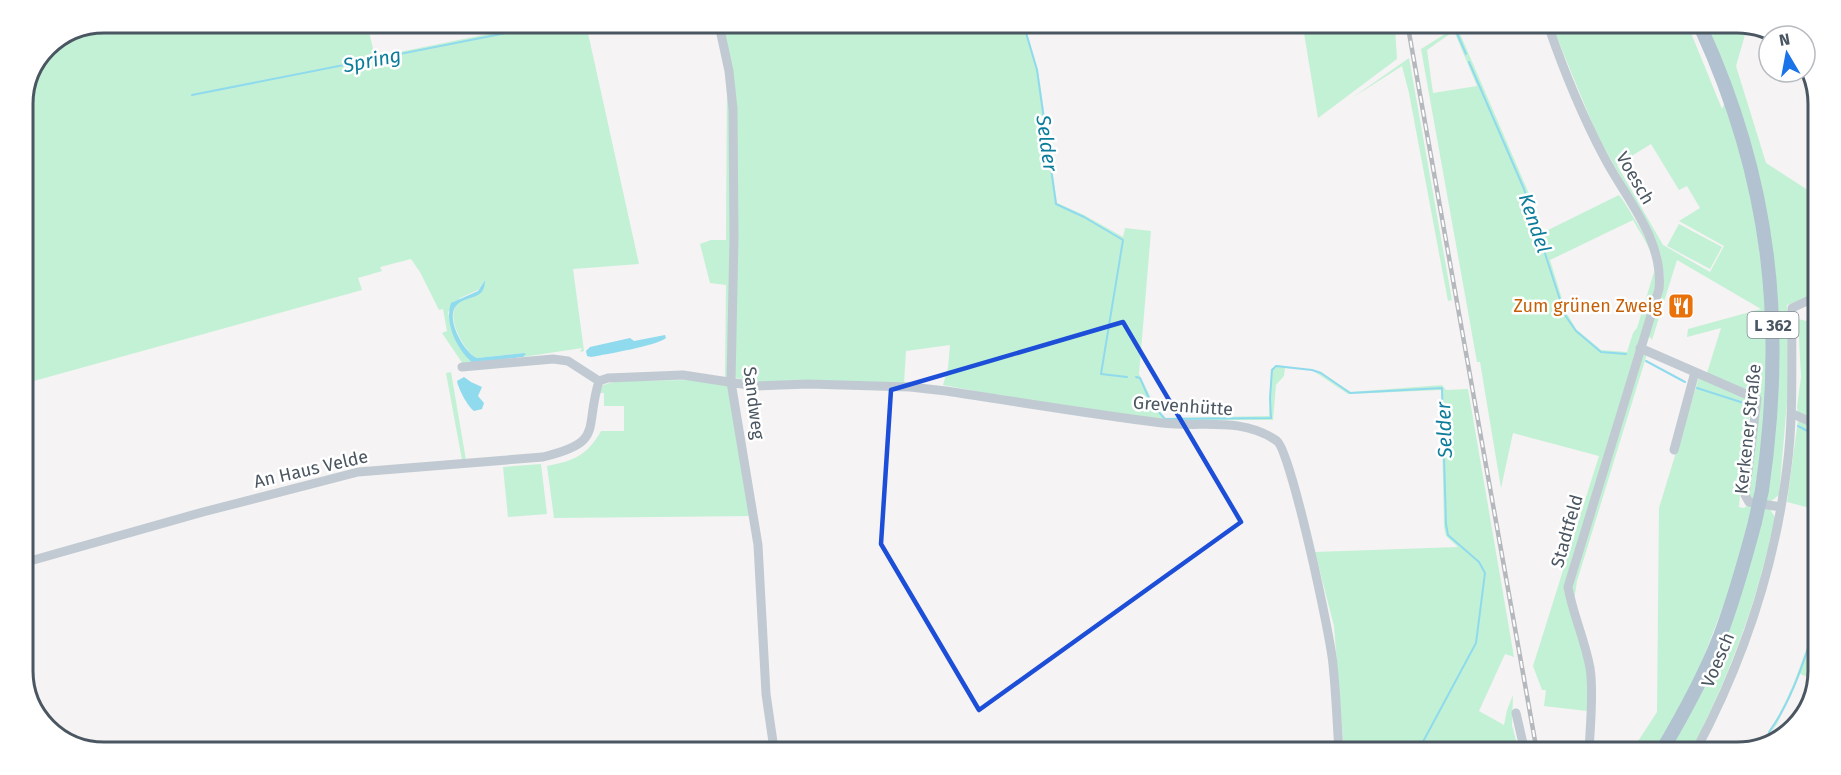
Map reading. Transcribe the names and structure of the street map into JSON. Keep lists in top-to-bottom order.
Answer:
{
  "streets": {
    "main road": ["L 362", "Kerkener Straße"],
    "street": [
      "Voesch",
      "Sandweg",
      "Grevenhütte",
      "An Haus Velde",
      "Stadtfeld"
    ]
  },
  "crossings": [
    ["Voesch", "Stadtfeld"],
    ["Sandweg", "Grevenhütte"]
  ],
  "water": ["Spring", "Selder", "Kendel"],
  "places": {
    "restaurant": ["Zum grünen Zweig"]
  },
  "north": "top"
}
